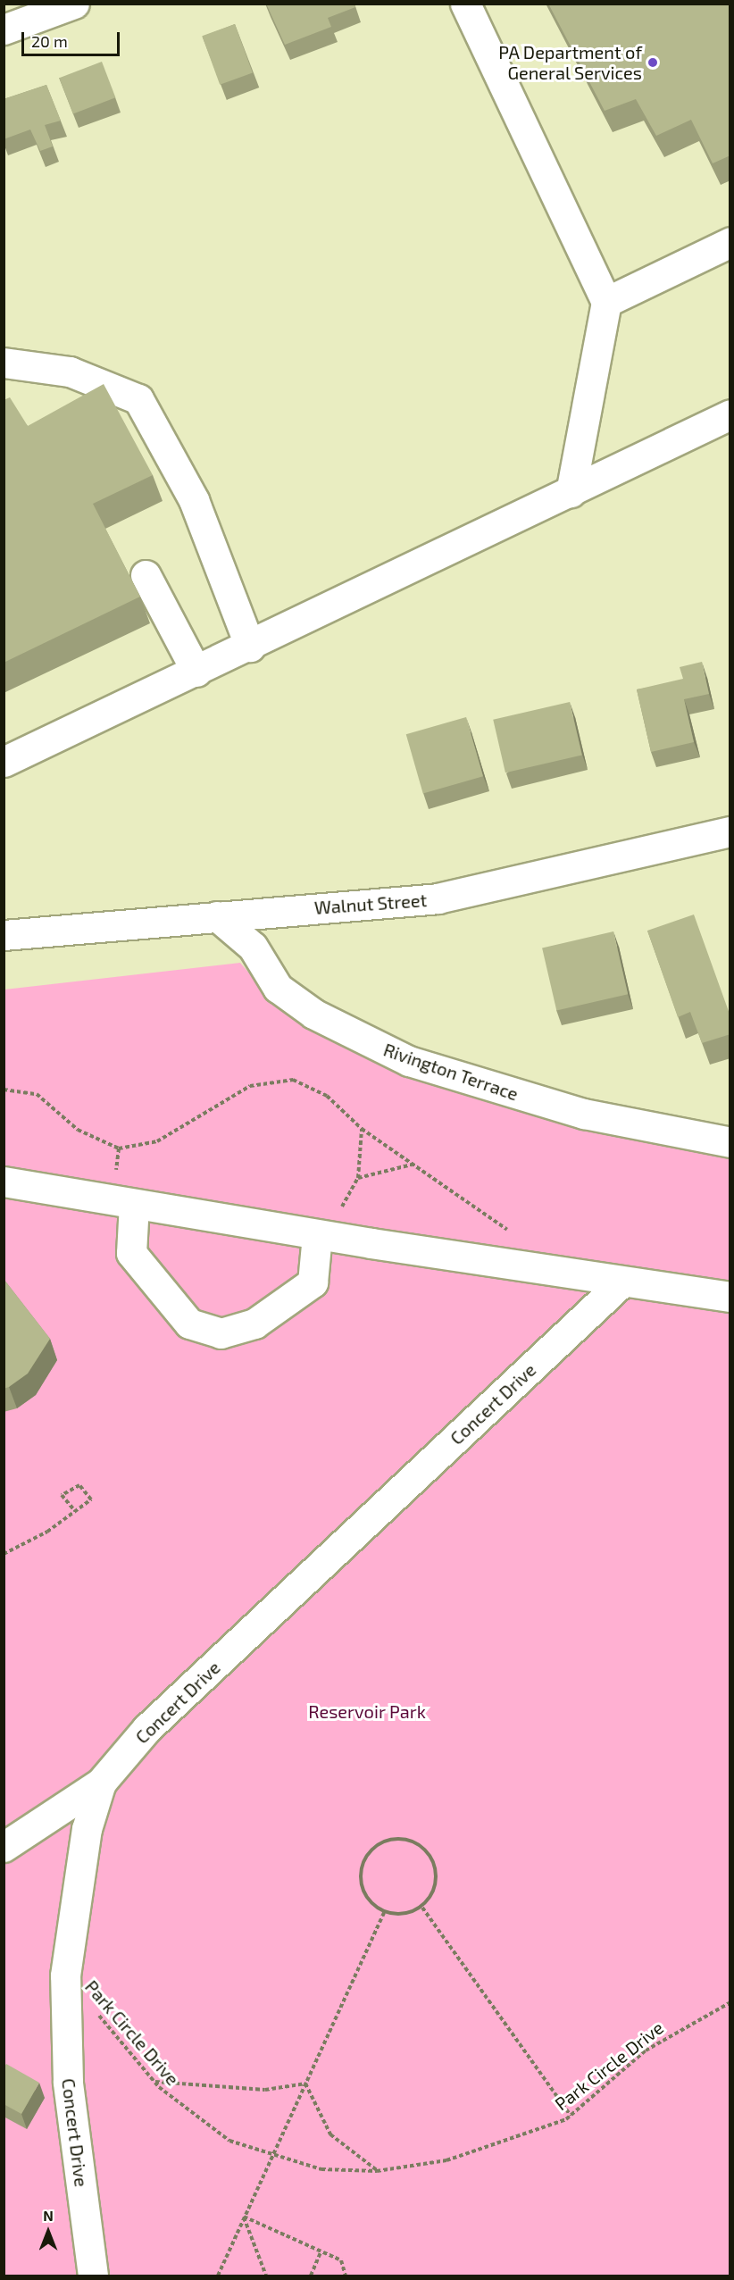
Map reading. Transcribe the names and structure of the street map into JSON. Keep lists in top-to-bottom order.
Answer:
{
  "streets": {
    "main road": ["Walnut Street", "Rivington Terrace", "Concert Drive"],
    "path": ["Park Circle Drive"]
  },
  "crossings": [
    ["Walnut Street", "Rivington Terrace"]
  ],
  "parks": ["Reservoir Park"],
  "places": ["PA Department of General Services"],
  "scale_bar": "20 m",
  "north": "top"
}
